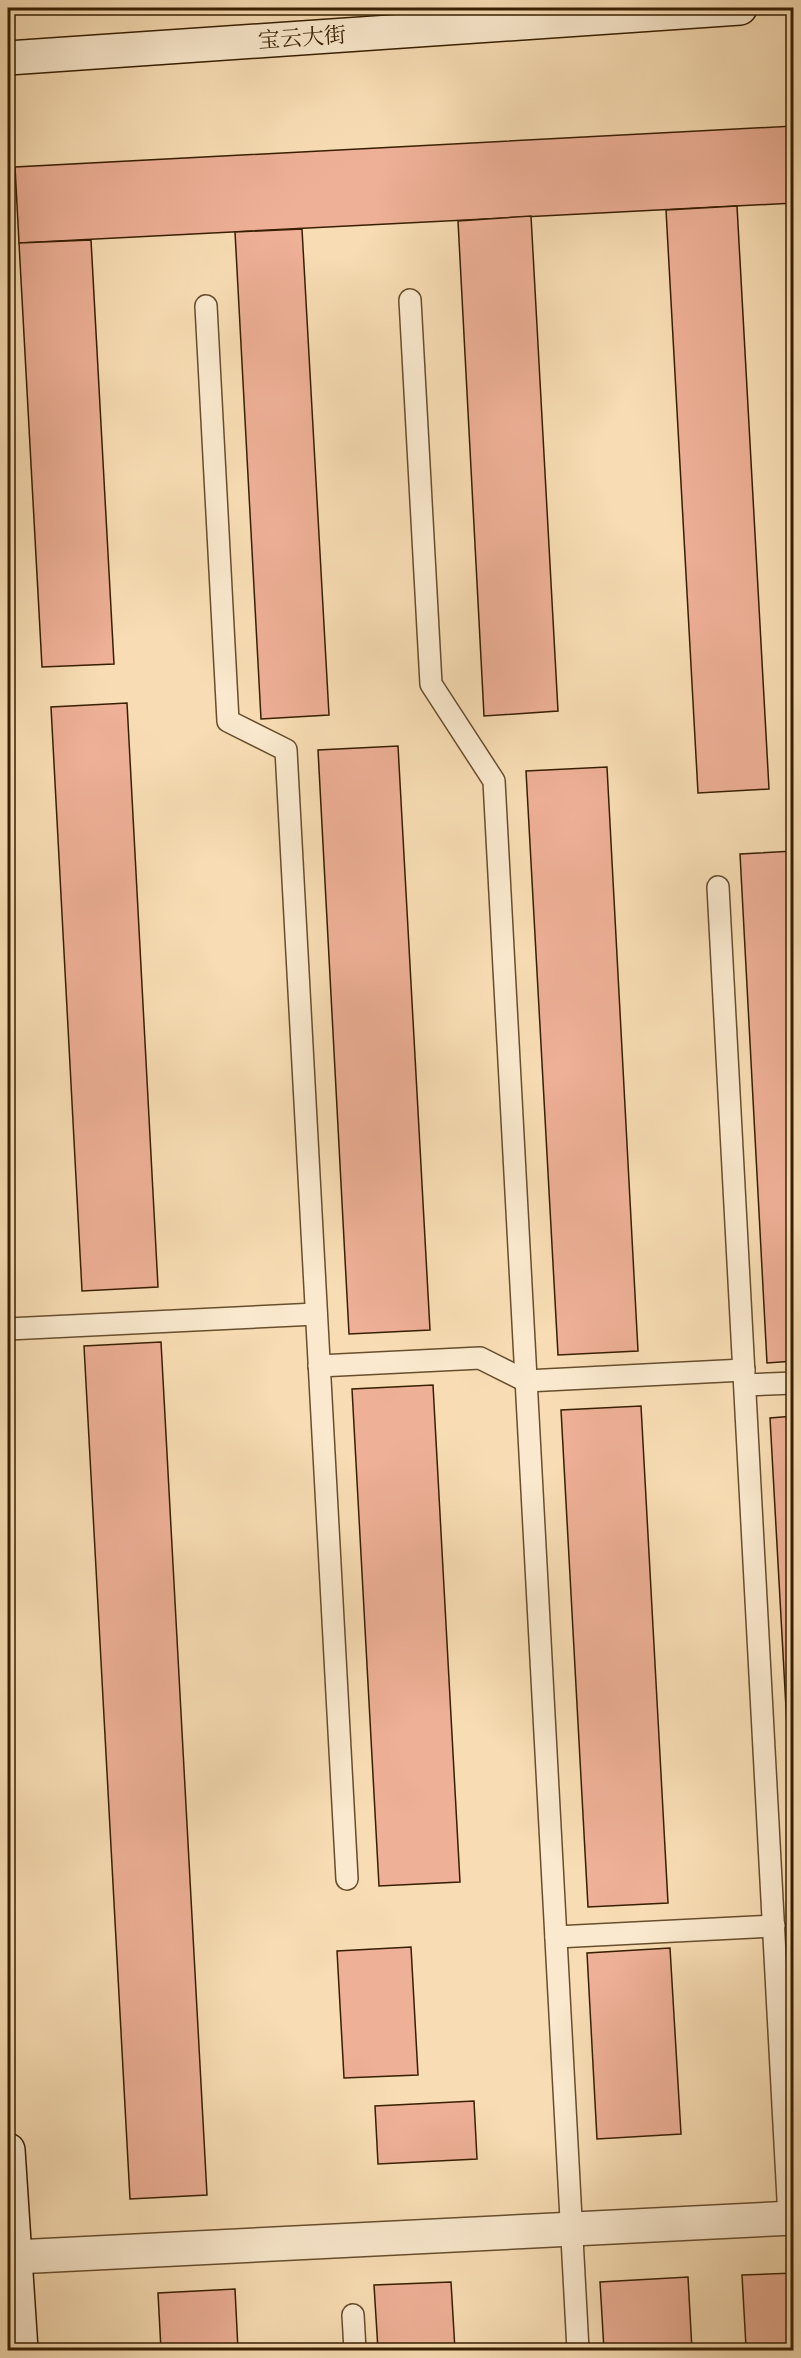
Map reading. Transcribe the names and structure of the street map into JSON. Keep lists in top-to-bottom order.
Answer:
{
  "streets": {
    "street": ["宝云大街"]
  }
}
